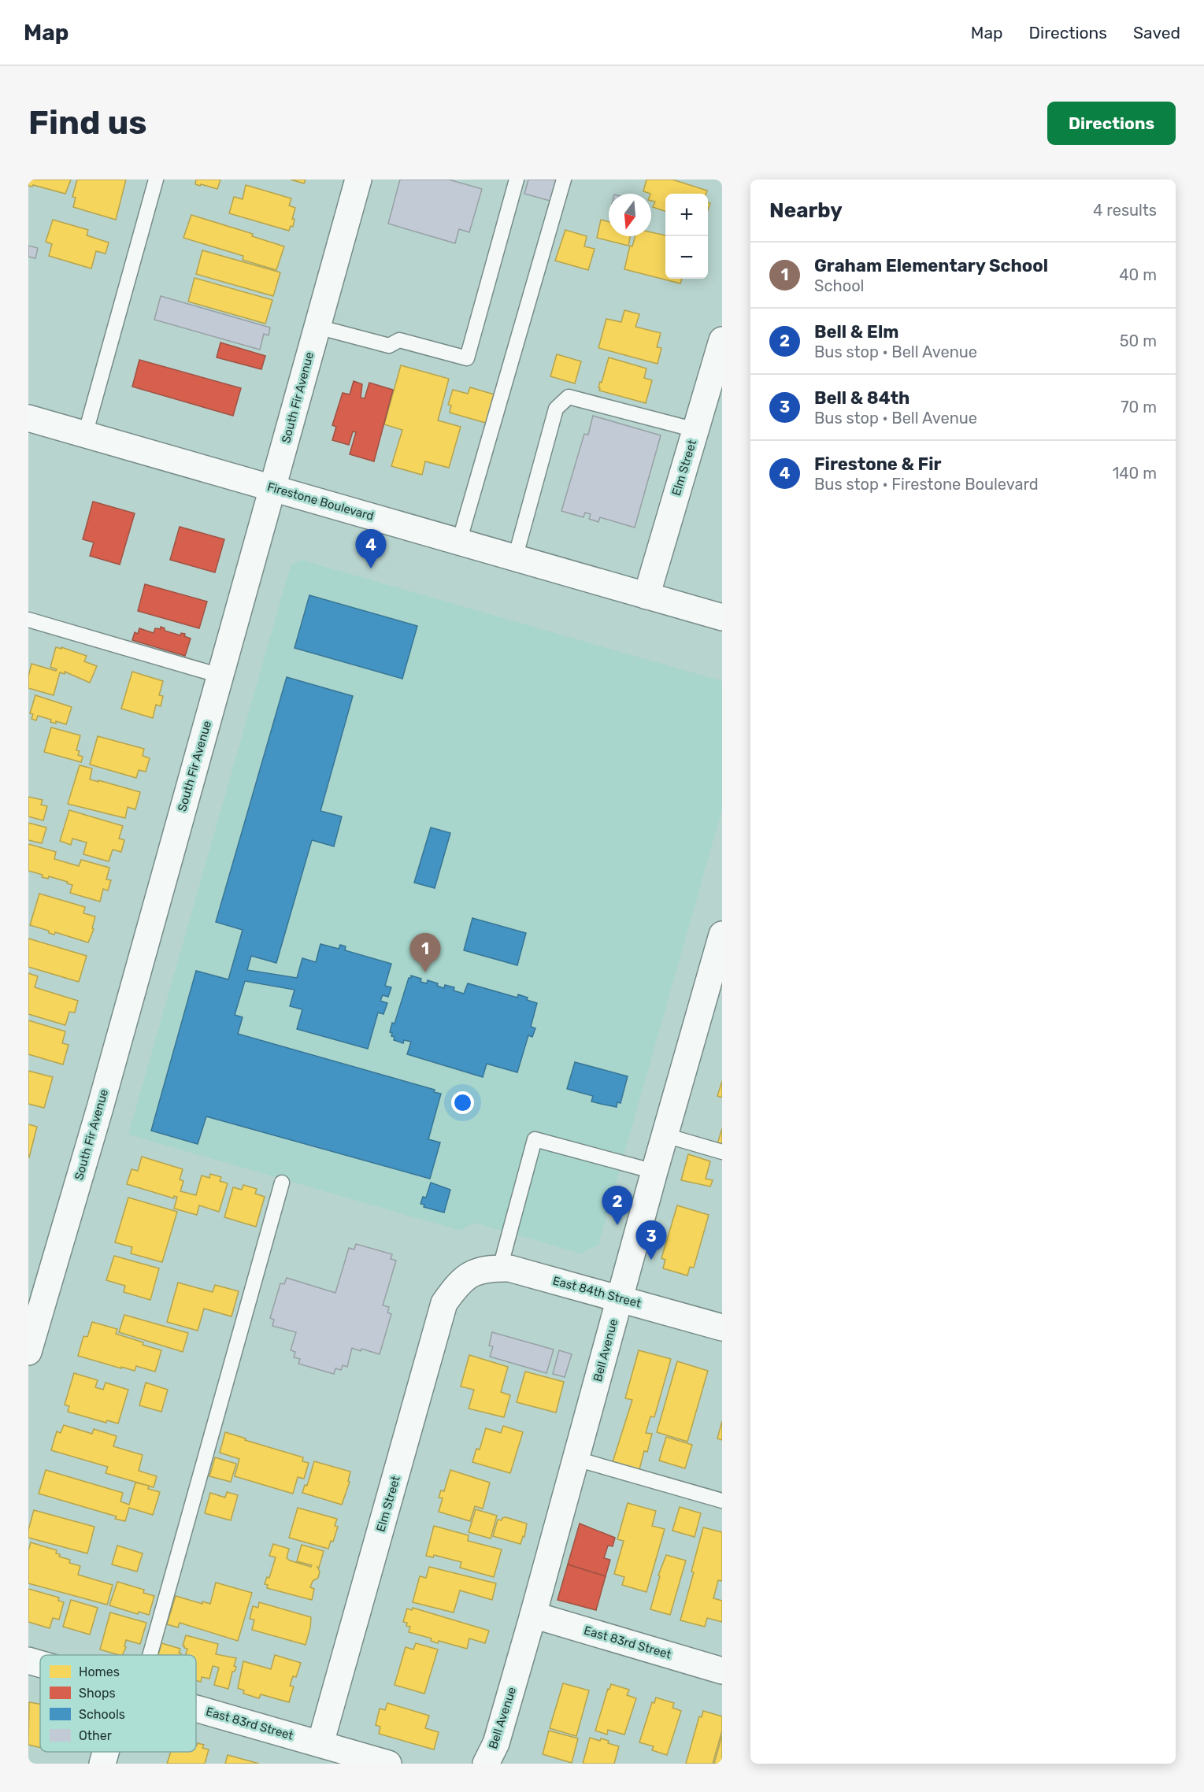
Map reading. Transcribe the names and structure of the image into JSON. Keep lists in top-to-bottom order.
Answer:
{
  "streets": {
    "street": [
      "South Fir Avenue",
      "Elm Street",
      "Firestone Boulevard",
      "East 84th Street",
      "Bell Avenue",
      "East 83rd Street"
    ]
  },
  "crossings": [
    ["South Fir Avenue", "Firestone Boulevard"],
    ["Elm Street", "Firestone Boulevard"],
    ["Elm Street", "East 84th Street"],
    ["Elm Street", "East 83rd Street"],
    ["East 84th Street", "Bell Avenue"],
    ["Bell Avenue", "East 83rd Street"]
  ],
  "legend": [
    "Homes",
    "Shops",
    "Schools",
    "Other"
  ],
  "north": "bottom",
  "page": {
    "header": "Map",
    "nav": ["Map", "Directions", "Saved"],
    "buttons": "Directions",
    "title": "Find us",
    "heading": ["Nearby", "4 results"],
    "map_buttons": ["+", "−"],
    "list": [
      {
        "mark": "1",
        "name": "Graham Elementary School",
        "note": "School",
        "value": "40 m"
      },
      {
        "mark": "2",
        "name": "Bell & Elm",
        "note": "Bus stop · Bell Avenue",
        "value": "50 m"
      },
      {
        "mark": "3",
        "name": "Bell & 84th",
        "note": "Bus stop · Bell Avenue",
        "value": "70 m"
      },
      {
        "mark": "4",
        "name": "Firestone & Fir",
        "note": "Bus stop · Firestone Boulevard",
        "value": "140 m"
      }
    ],
    "pins": [
      "4",
      "1",
      "2",
      "3"
    ]
  }
}
